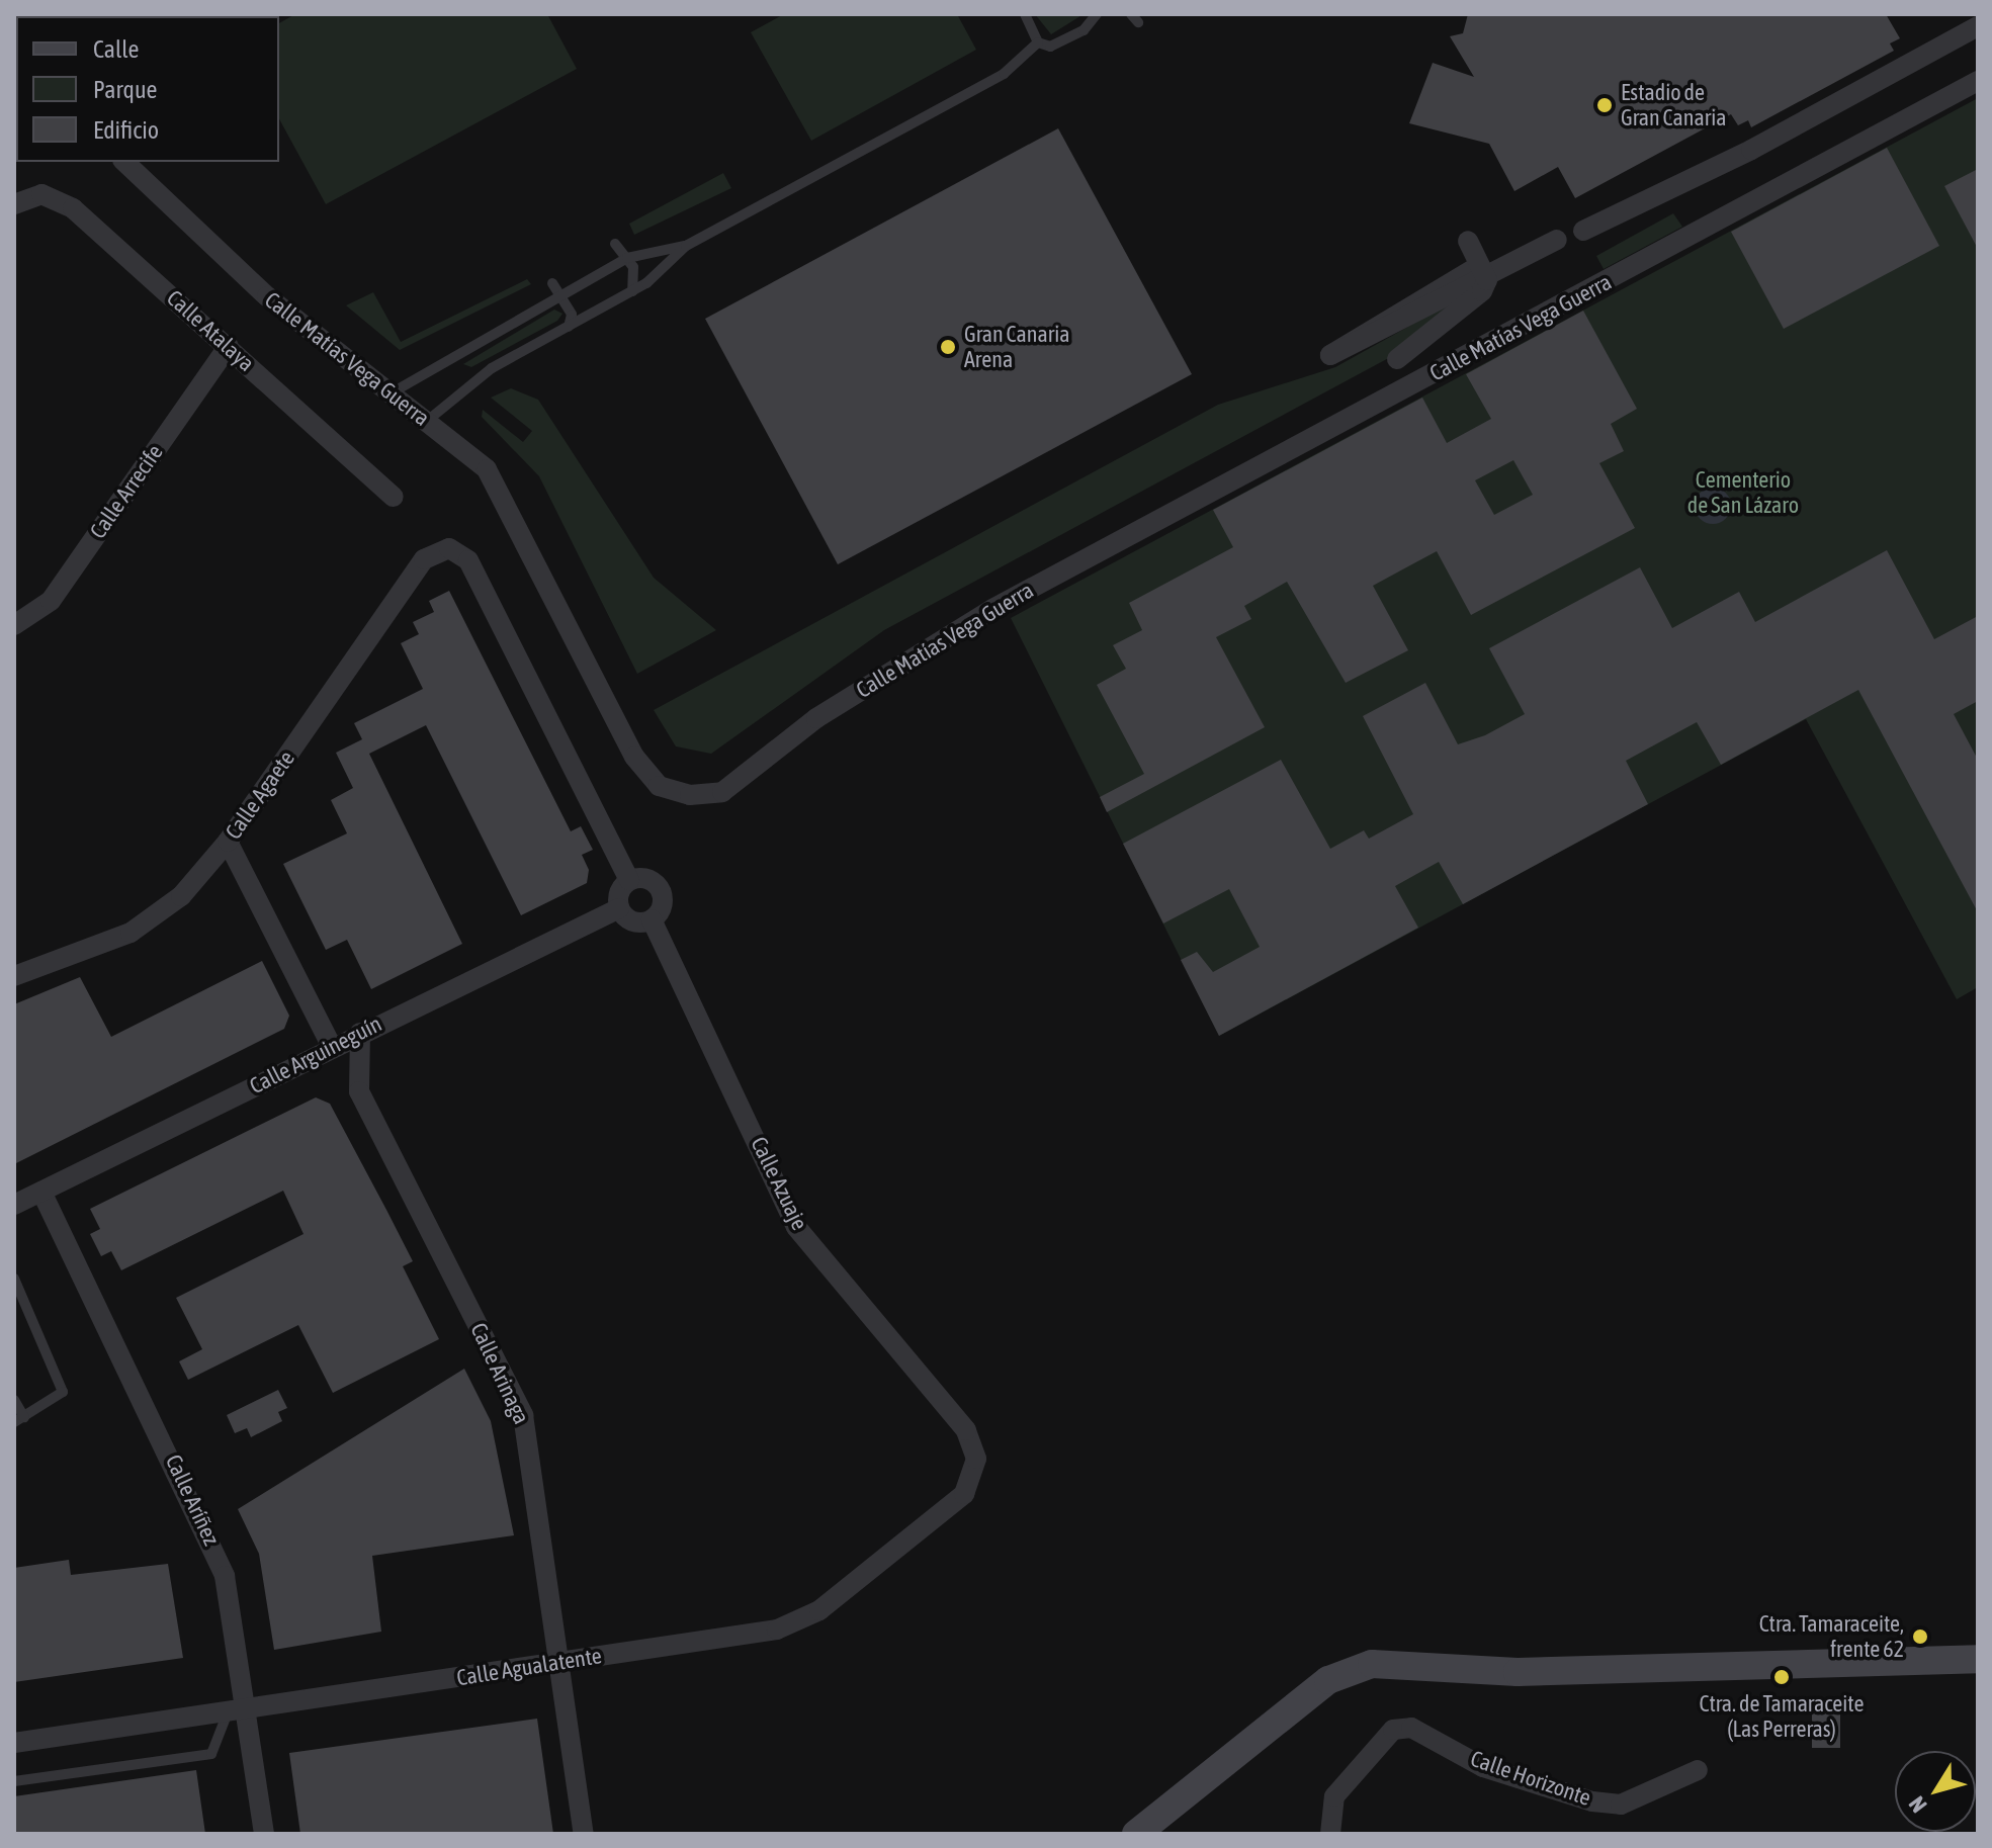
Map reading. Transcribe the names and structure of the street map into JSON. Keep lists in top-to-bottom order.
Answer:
{
  "streets": {
    "street": [
      "Calle Matías Vega Guerra",
      "Calle Atalaya",
      "Calle Arrecife",
      "Calle Agaete",
      "Calle Arguineguín",
      "Calle Azuaje",
      "Calle Arinaga",
      "Calle Aríñez",
      "Calle Agualatente",
      "Calle Horizonte"
    ]
  },
  "crossings": [
    ["Calle Atalaya", "Calle Arrecife"],
    ["Calle Agaete", "Calle Arguineguín"],
    ["Calle Agaete", "Calle Azuaje"],
    ["Calle Arguineguín", "Calle Azuaje"],
    ["Calle Arguineguín", "Calle Arinaga"],
    ["Calle Arguineguín", "Calle Aríñez"],
    ["Calle Azuaje", "Calle Agualatente"],
    ["Calle Arinaga", "Calle Agualatente"],
    ["Calle Aríñez", "Calle Agualatente"]
  ],
  "parks": ["Cementerio de San Lázaro"],
  "places": [
    "Estadio de Gran Canaria",
    "Gran Canaria Arena",
    "Ctra. Tamaraceite, frente 62",
    "Ctra. de Tamaraceite (Las Perreras)"
  ],
  "legend": ["Calle", "Parque", "Edificio"],
  "north": "bottom left"
}
